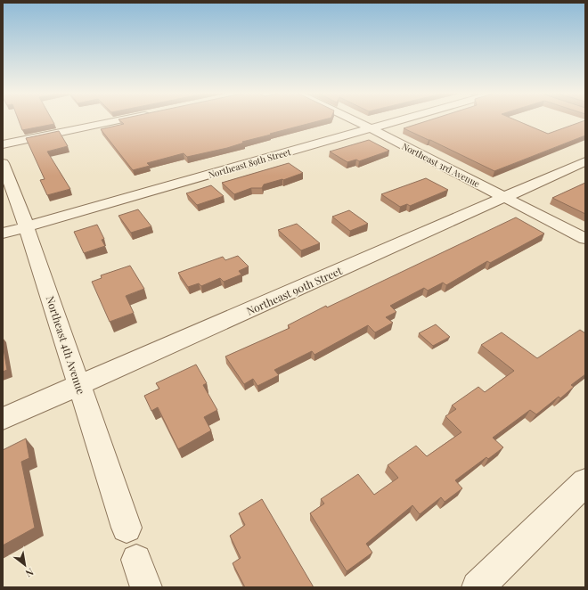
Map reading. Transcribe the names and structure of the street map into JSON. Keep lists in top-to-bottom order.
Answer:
{
  "streets": {
    "street": [
      "Northeast 89th Street",
      "Northeast 3rd Avenue",
      "Northeast 90th Street",
      "Northeast 4th Avenue"
    ]
  },
  "crossings": [
    ["Northeast 89th Street", "Northeast 3rd Avenue"],
    ["Northeast 89th Street", "Northeast 4th Avenue"],
    ["Northeast 3rd Avenue", "Northeast 90th Street"],
    ["Northeast 90th Street", "Northeast 4th Avenue"]
  ],
  "north": "bottom right"
}
